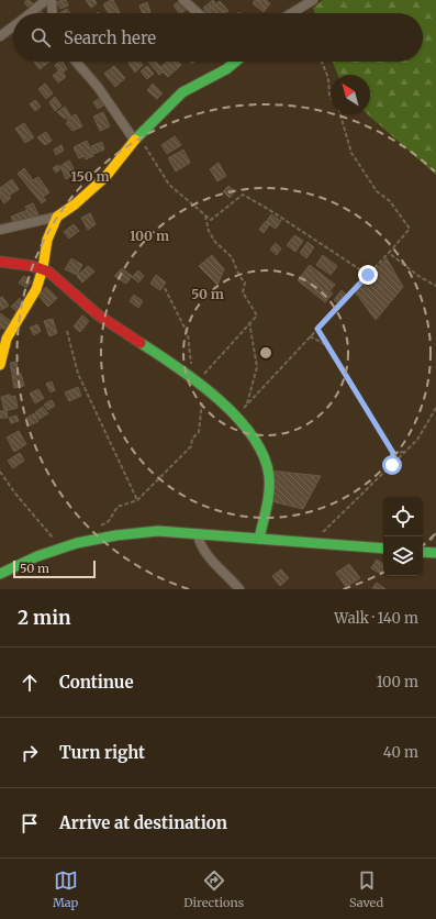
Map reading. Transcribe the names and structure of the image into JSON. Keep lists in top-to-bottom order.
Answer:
{
  "scale_bar": "50 m",
  "north": "top left",
  "page": {
    "search": "Search here",
    "scale": "50 m",
    "heading": ["2 min", "Walk · 140 m"],
    "list": [
      ["Continue", "100 m"],
      ["Turn right", "40 m"],
      "Arrive at destination"
    ],
    "nav": ["Map", "Directions", "Saved"]
  },
  "rings": ["150 m", "100 m", "50 m"]
}
